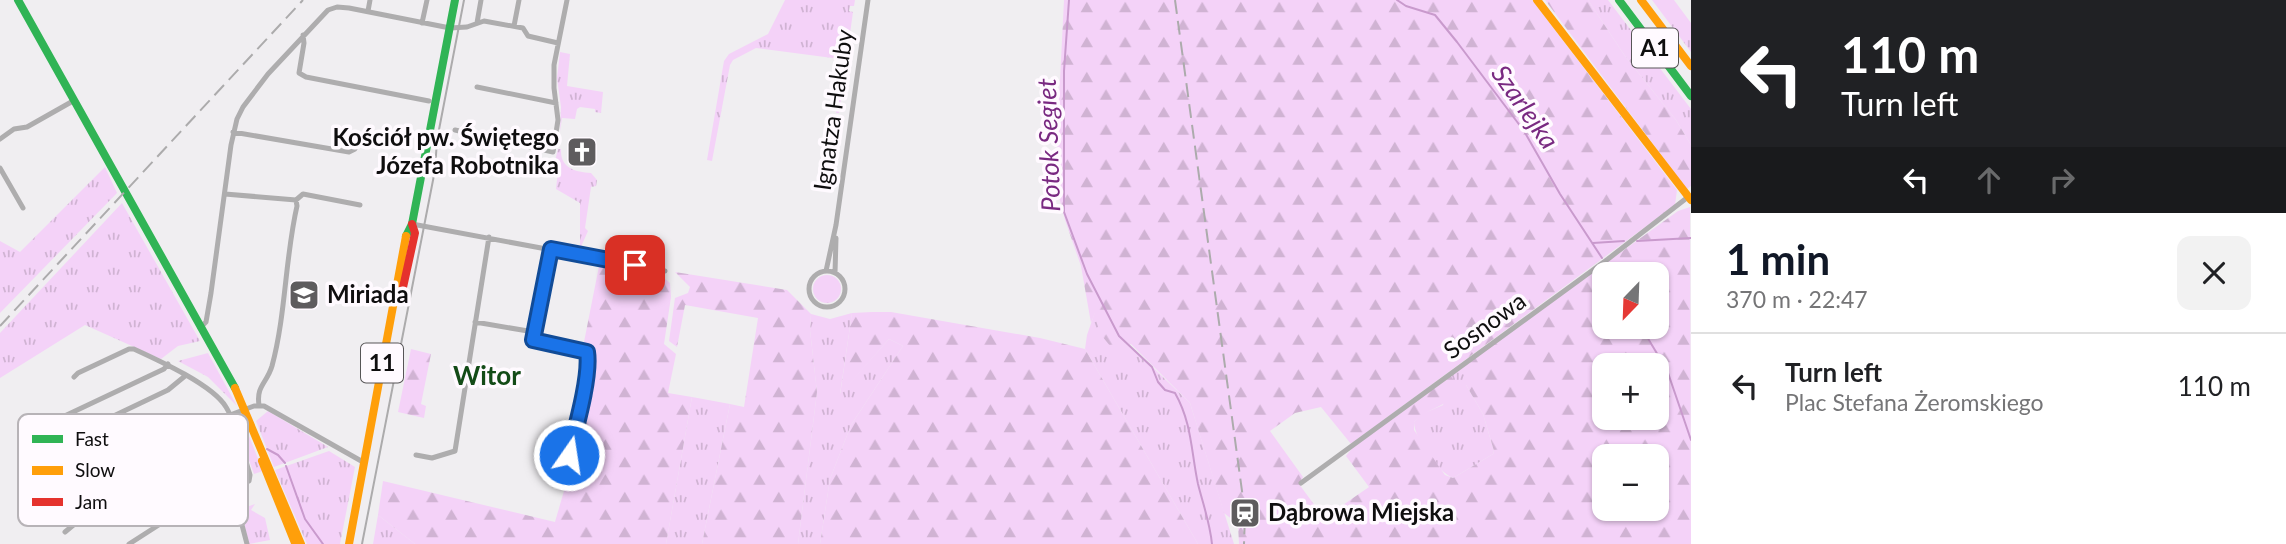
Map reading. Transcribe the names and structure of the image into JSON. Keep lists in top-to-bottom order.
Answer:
{
  "streets": {
    "main road": ["A1", "11"],
    "street": ["Ignatza Hakuby", "Sosnowa"]
  },
  "districts": ["Witor"],
  "water": ["Szarlejka", "Potok Segiet"],
  "places": {
    "church": ["Kościół pw. Świętego Józefa Robotnika"],
    "school or university": ["Miriada"],
    "station": ["Dąbrowa Miejska"]
  },
  "legend": ["Fast", "Slow", "Jam"],
  "north": "bottom left",
  "page": {
    "turn": ["110 m", "Turn left"],
    "heading": ["1 min", "370 m · 22:47"],
    "map_buttons": ["+", "−"],
    "list": [
      {
        "name": "Turn left",
        "note": "Plac Stefana Żeromskiego",
        "value": "110 m"
      }
    ]
  }
}
